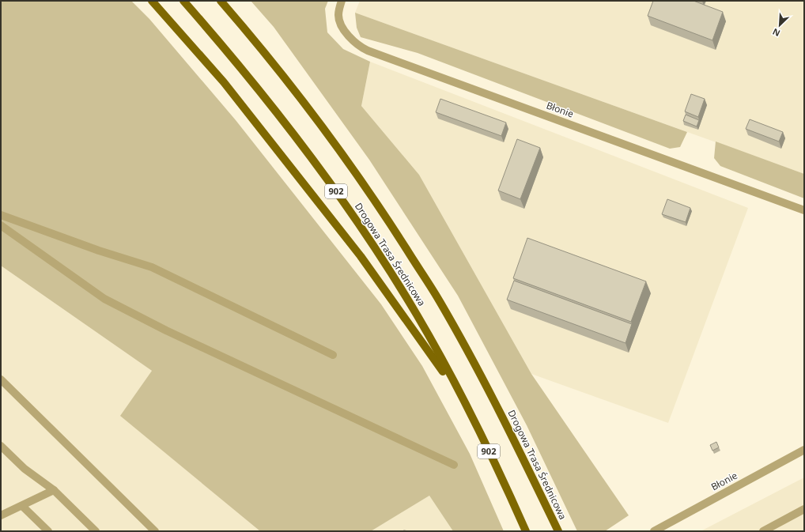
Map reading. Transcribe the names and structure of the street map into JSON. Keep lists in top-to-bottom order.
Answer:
{
  "streets": {
    "main road": ["902", "Drogowa Trasa Średnicowa"],
    "street": ["Błonie"]
  },
  "north": "bottom left"
}
